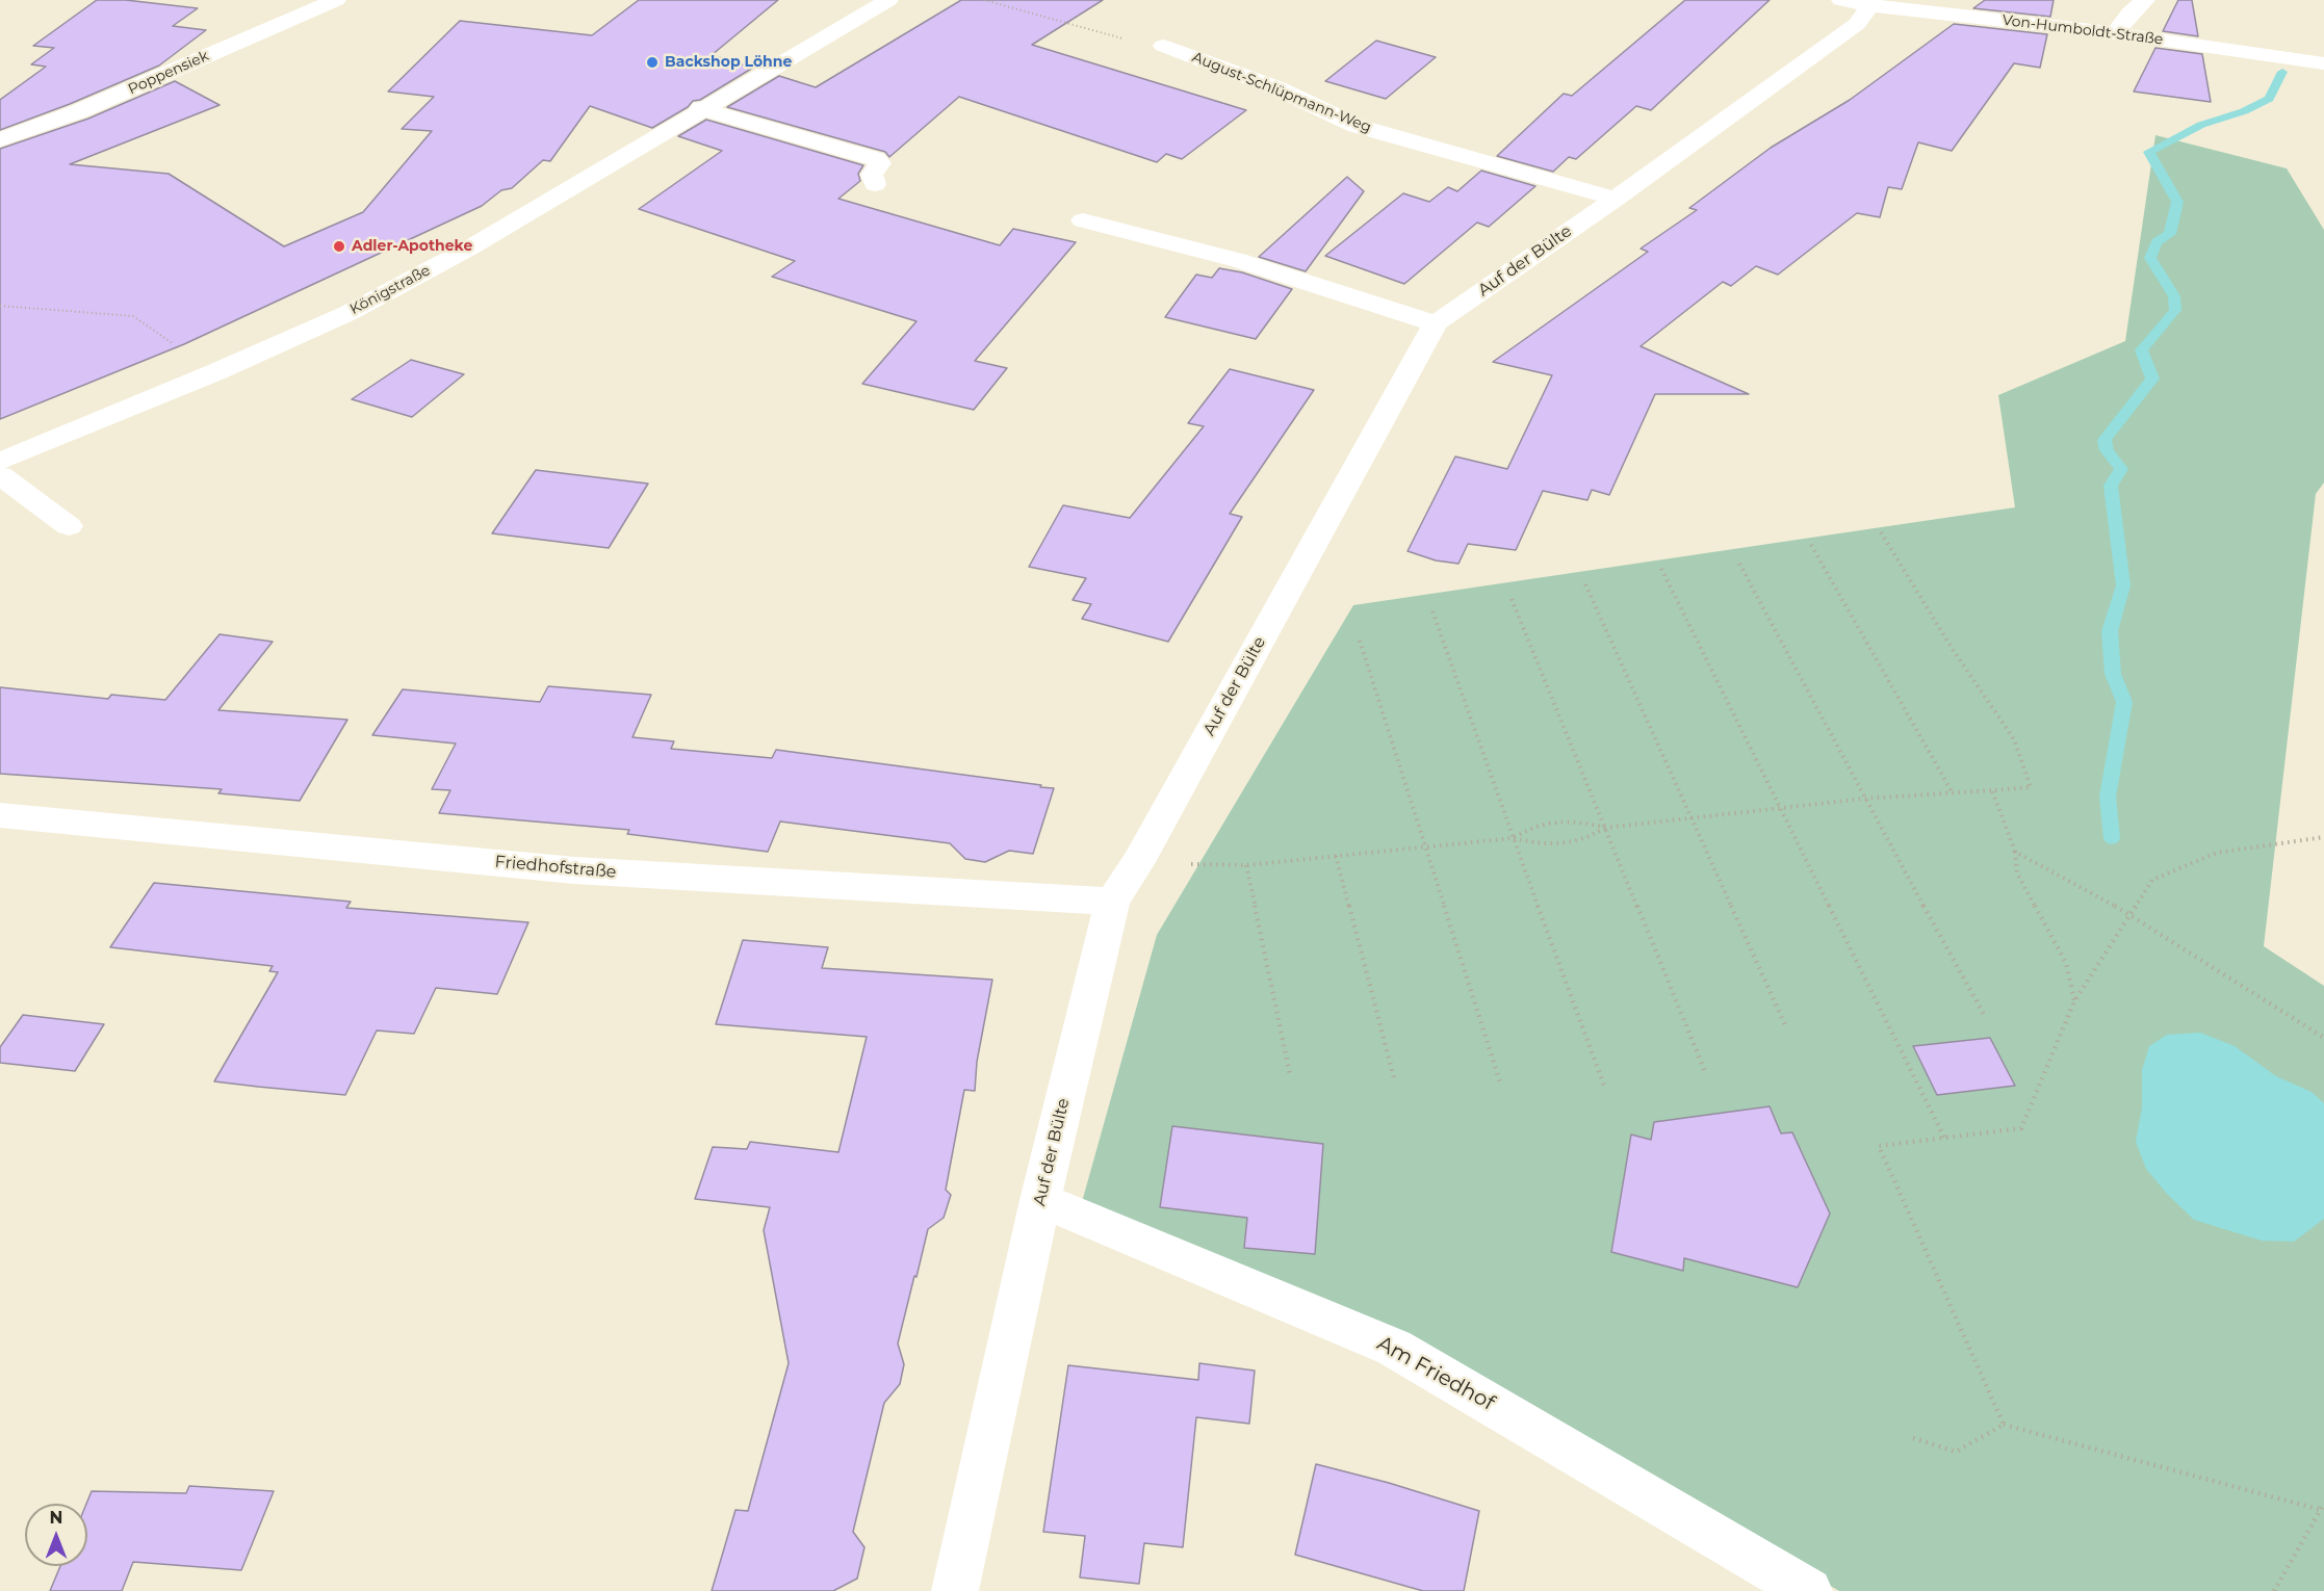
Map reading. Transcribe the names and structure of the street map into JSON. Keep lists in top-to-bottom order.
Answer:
{
  "streets": {
    "street": [
      "Von-Humboldt-Straße",
      "Poppensiek",
      "August-Schlüpmann-Weg",
      "Auf der Bülte",
      "Königstraße",
      "Friedhofstraße",
      "Am Friedhof"
    ]
  },
  "crossings": [
    ["Von-Humboldt-Straße", "Auf der Bülte"],
    ["August-Schlüpmann-Weg", "Auf der Bülte"],
    ["Auf der Bülte", "Friedhofstraße"],
    ["Auf der Bülte", "Am Friedhof"]
  ],
  "places": ["Backshop Löhne", "Adler-Apotheke"],
  "north": "top"
}
